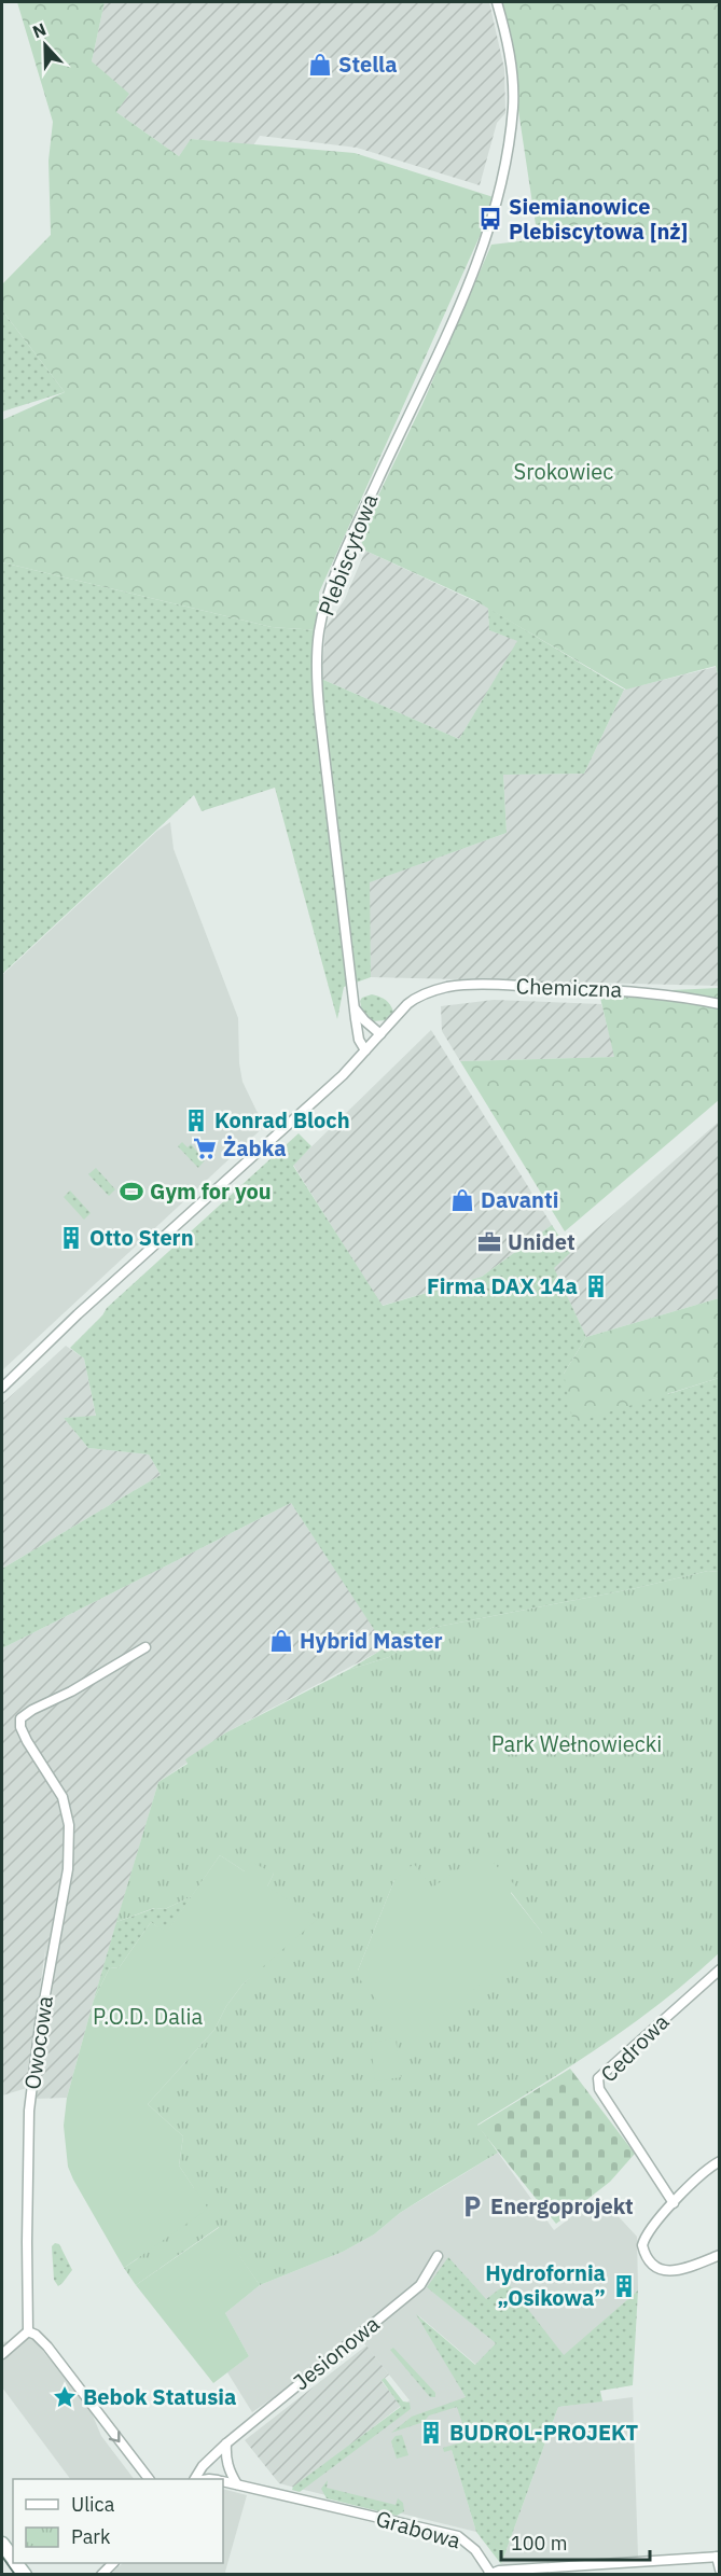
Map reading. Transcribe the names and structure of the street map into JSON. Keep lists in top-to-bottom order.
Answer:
{
  "streets": {
    "street": [
      "Plebiscytowa",
      "Chemiczna",
      "Owocowa",
      "Cedrowa",
      "Jesionowa",
      "Grabowa"
    ]
  },
  "parks": ["Srokowiec", "Park Wełnowiecki", "P.O.D. Dalia"],
  "places": {
    "shop": ["Stella", "Davanti", "Hybrid Master"],
    "bus stop": ["Siemianowice Plebiscytowa [nż]"],
    "building": [
      "Konrad Bloch",
      "Otto Stern",
      "Firma DAX 14a",
      "Hydrofornia „Osikowa”",
      "BUDROL-PROJEKT"
    ],
    "supermarket": ["Żabka"],
    "sports": ["Gym for you"],
    "office": ["Unidet"],
    "parking": ["Energoprojekt"],
    "place": ["Bebok Statusia"]
  },
  "legend": ["Ulica", "Park"],
  "scale_bar": "100 m",
  "north": "top"
}
